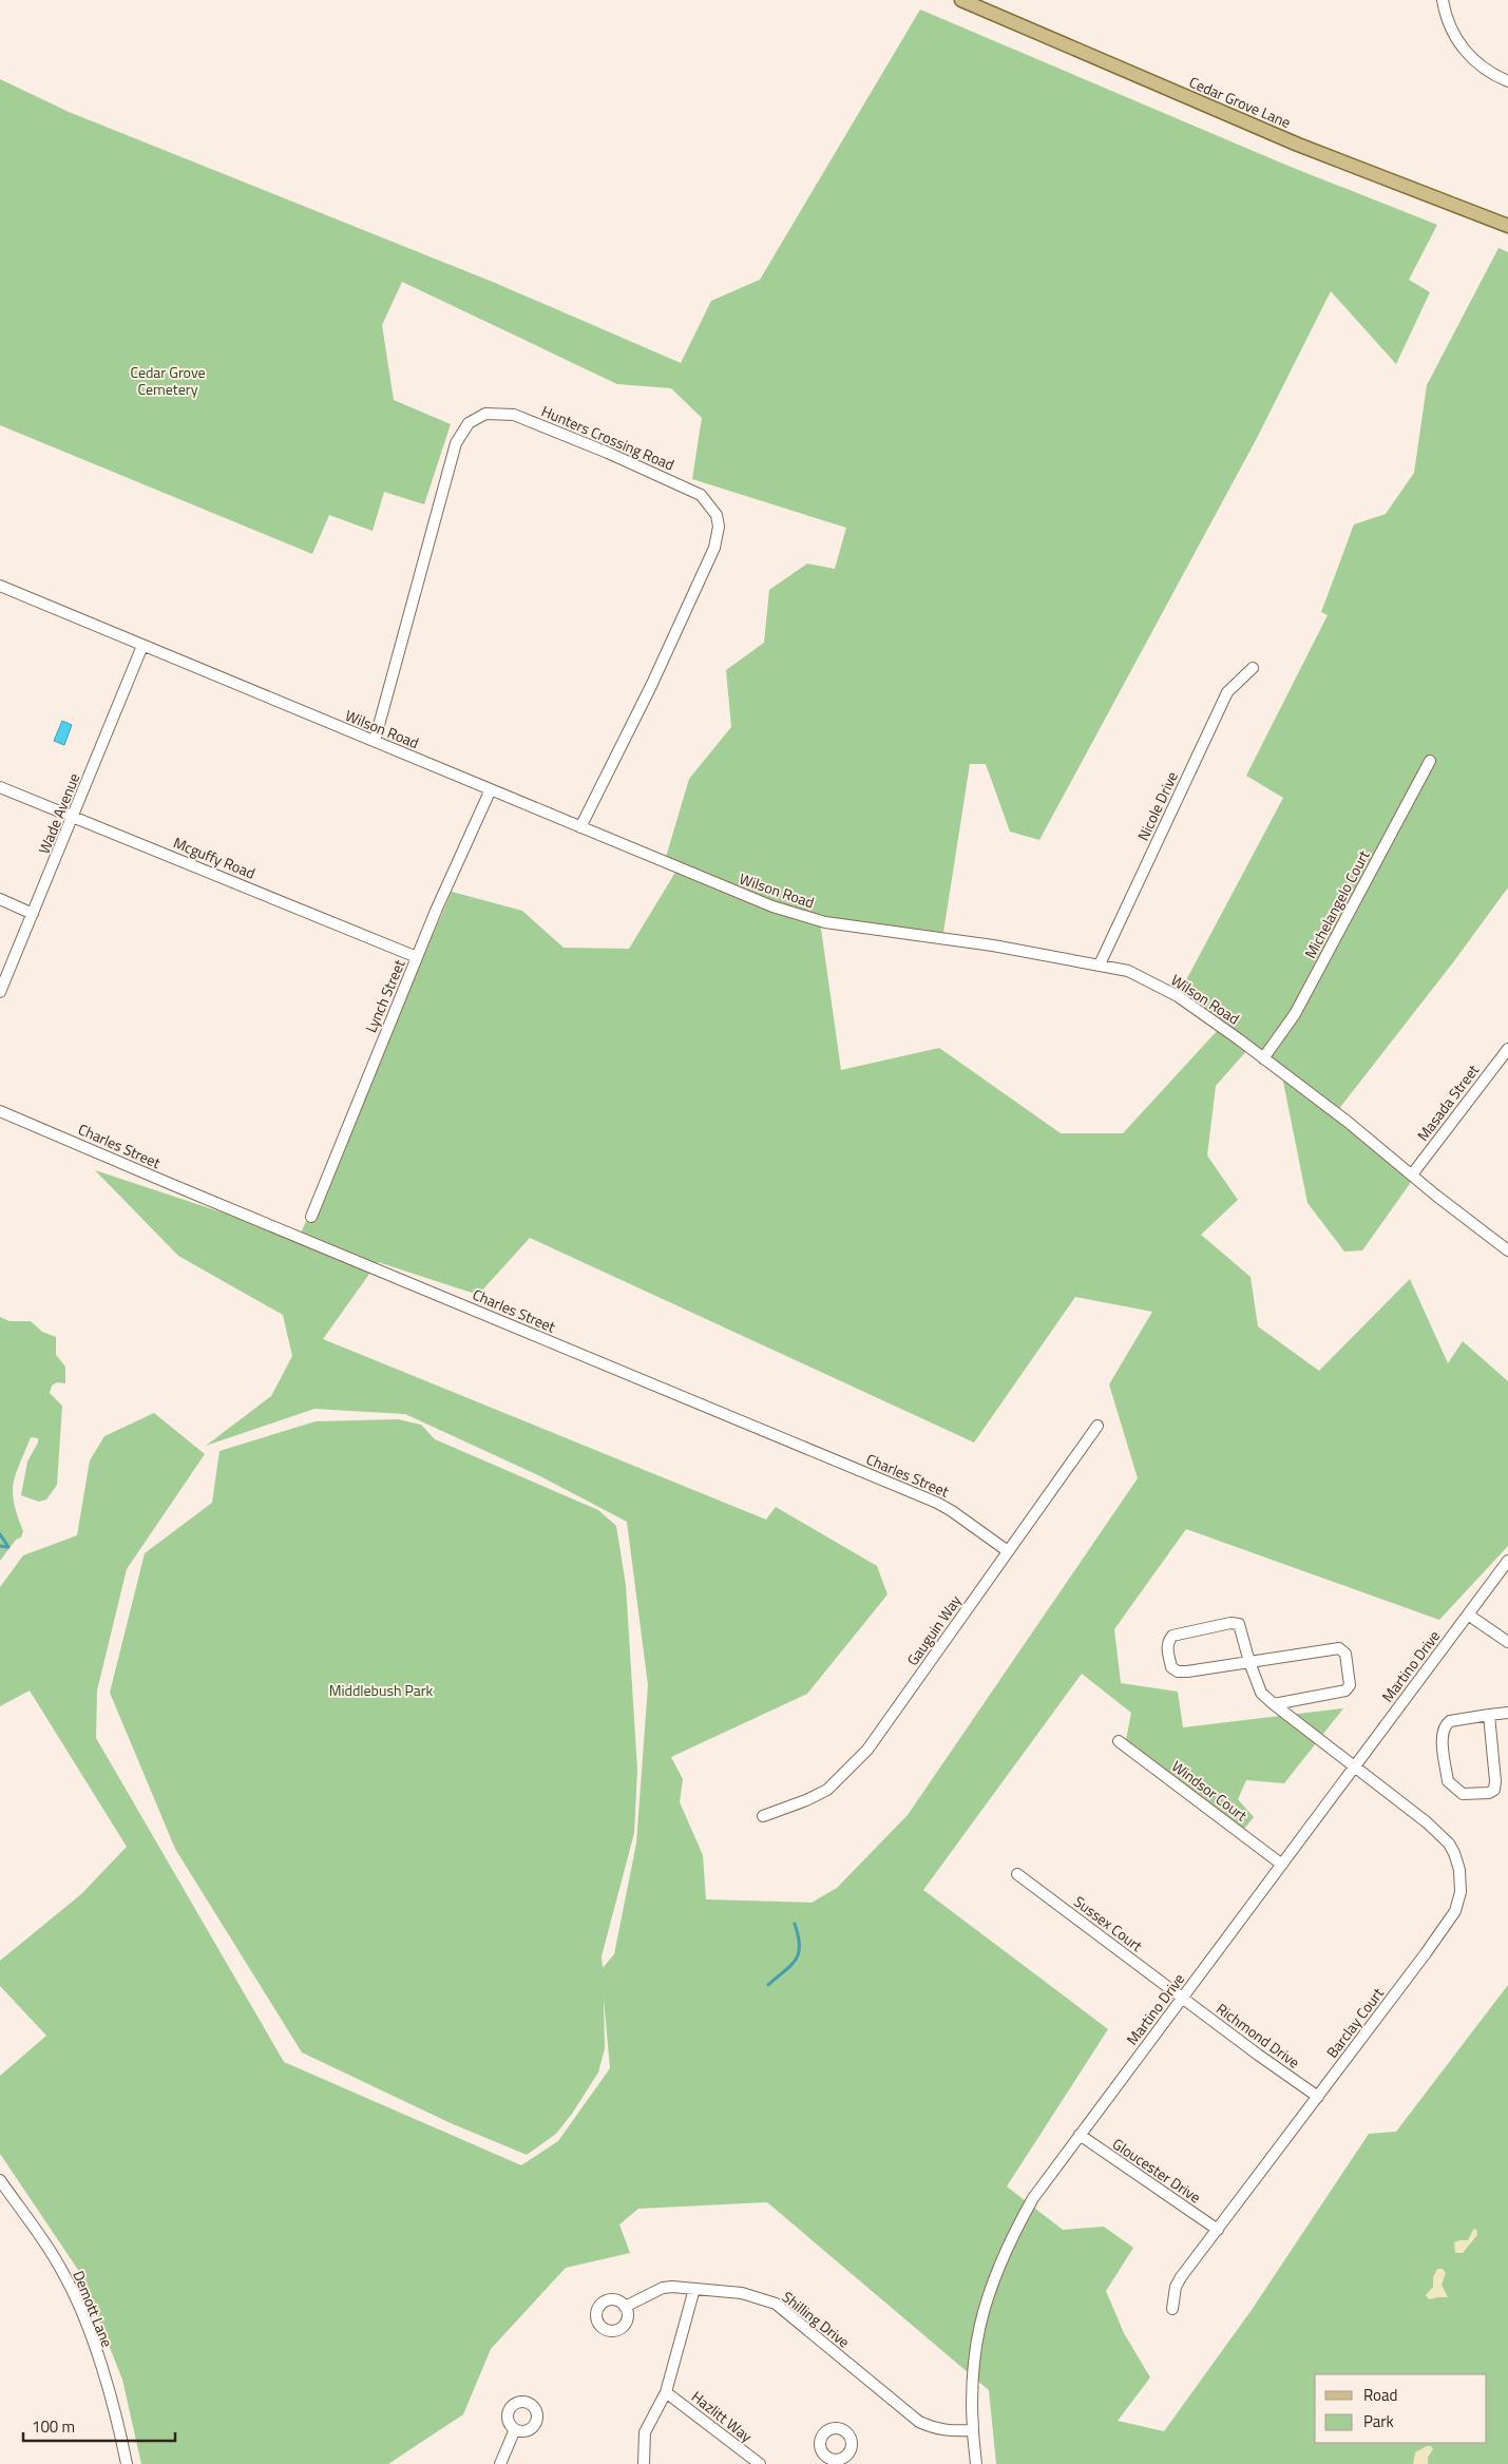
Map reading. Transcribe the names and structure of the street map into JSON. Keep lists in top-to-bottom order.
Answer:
{
  "streets": {
    "main road": ["Cedar Grove Lane"],
    "street": [
      "Hunters Crossing Road",
      "Wilson Road",
      "Nicole Drive",
      "Wade Avenue",
      "Mcguffy Road",
      "Michelangelo Court",
      "Lynch Street",
      "Masada Street",
      "Charles Street",
      "Gauguin Way",
      "Martino Drive",
      "Windsor Court",
      "Sussex Court",
      "Barclay Court",
      "Richmond Drive",
      "Gloucester Drive",
      "Demott Lane",
      "Shilling Drive",
      "Hazlitt Way"
    ]
  },
  "crossings": [
    ["Hunters Crossing Road", "Wilson Road"],
    ["Wilson Road", "Nicole Drive"],
    ["Wilson Road", "Wade Avenue"],
    ["Wilson Road", "Michelangelo Court"],
    ["Wilson Road", "Lynch Street"],
    ["Wilson Road", "Masada Street"],
    ["Wade Avenue", "Mcguffy Road"],
    ["Mcguffy Road", "Lynch Street"],
    ["Charles Street", "Gauguin Way"],
    ["Martino Drive", "Windsor Court"],
    ["Martino Drive", "Sussex Court"],
    ["Martino Drive", "Barclay Court"],
    ["Martino Drive", "Richmond Drive"],
    ["Martino Drive", "Gloucester Drive"],
    ["Martino Drive", "Shilling Drive"],
    ["Sussex Court", "Richmond Drive"],
    ["Barclay Court", "Richmond Drive"],
    ["Barclay Court", "Gloucester Drive"]
  ],
  "parks": ["Cedar Grove Cemetery", "Middlebush Park"],
  "legend": ["Road", "Park"],
  "scale_bar": "100 m"
}
